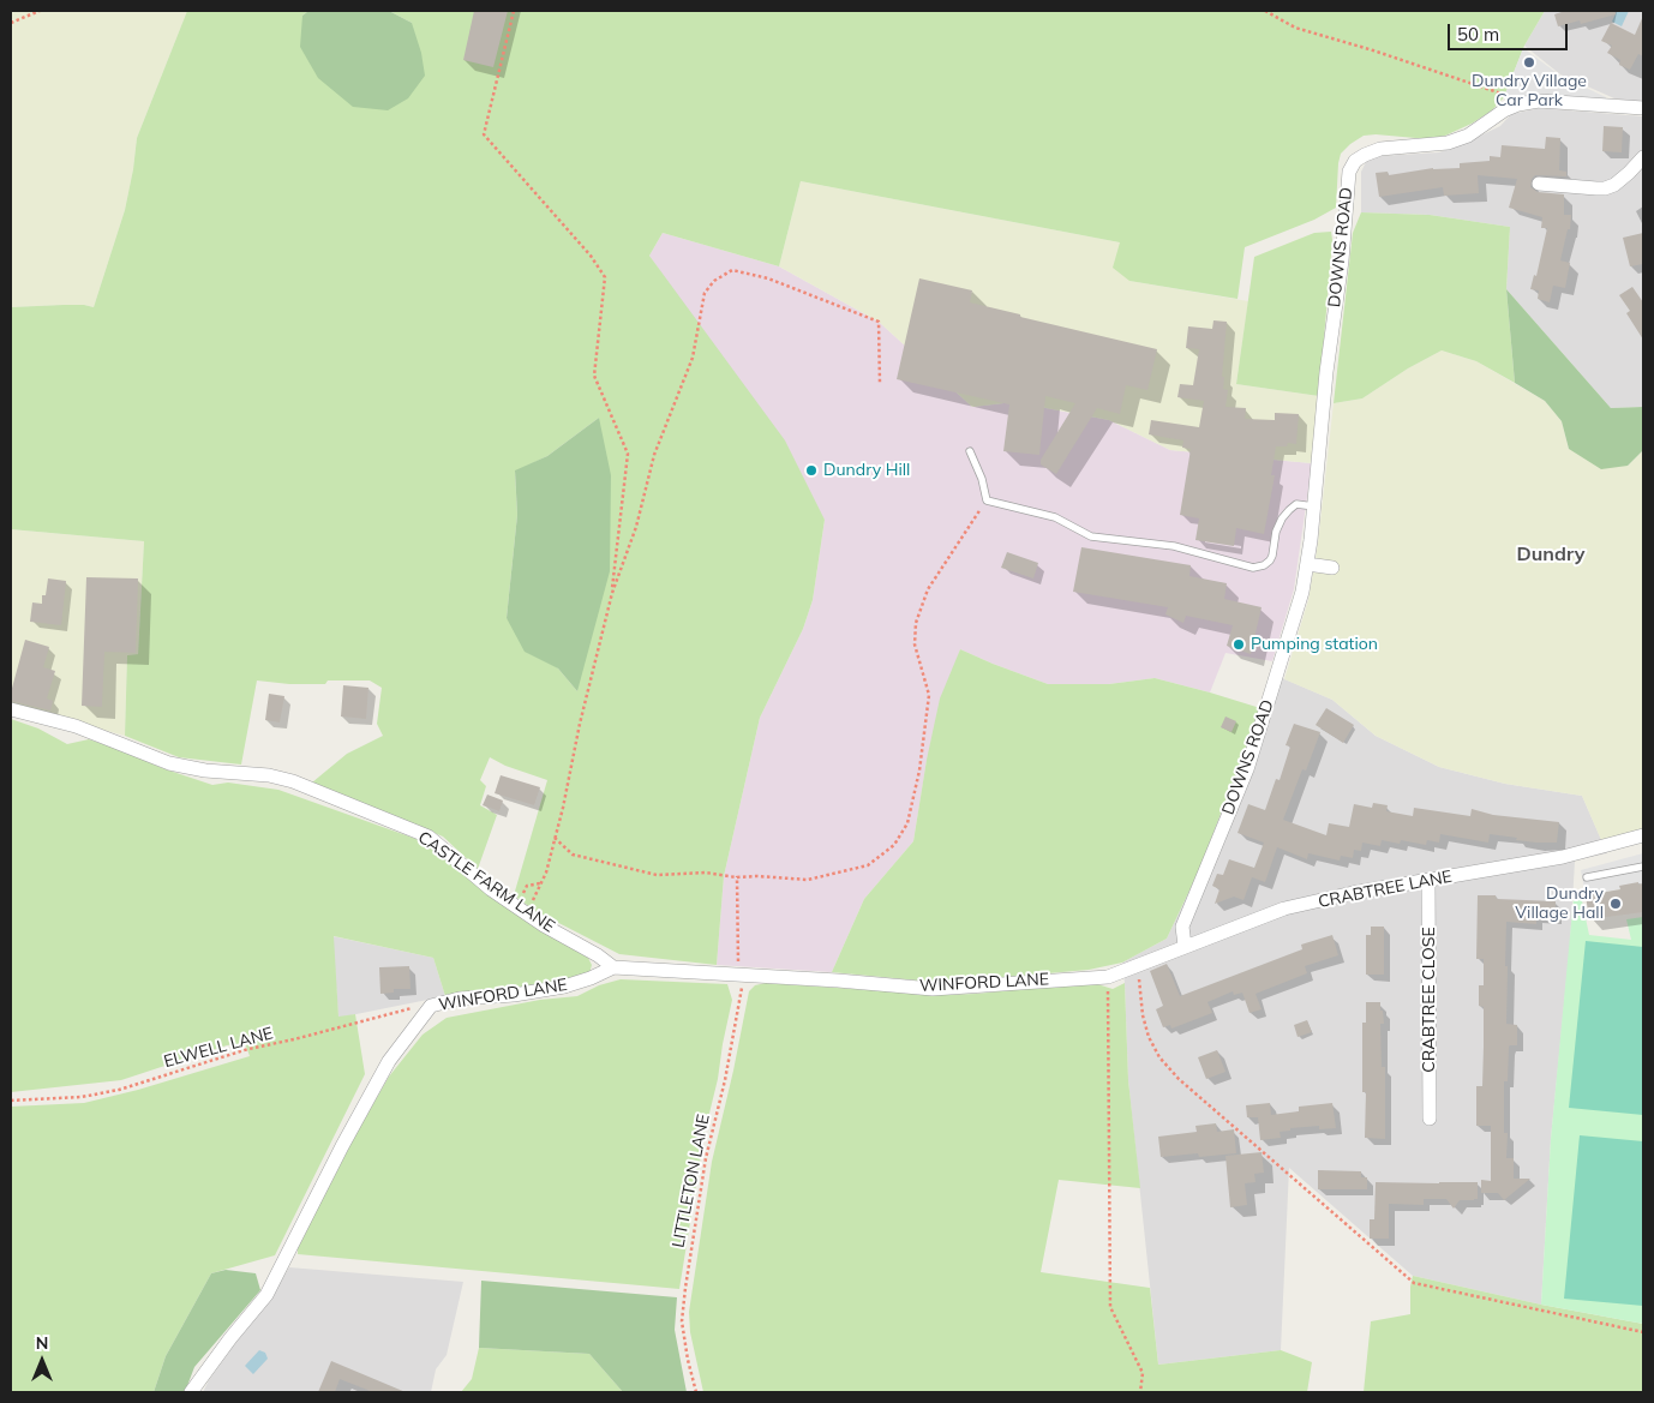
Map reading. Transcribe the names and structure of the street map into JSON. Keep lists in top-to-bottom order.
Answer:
{
  "streets": {
    "street": [
      "DOWNS ROAD",
      "CASTLE FARM LANE",
      "CRABTREE LANE",
      "WINFORD LANE",
      "CRABTREE CLOSE"
    ],
    "path": ["ELWELL LANE", "LITTLETON LANE"]
  },
  "crossings": [
    ["DOWNS ROAD", "CRABTREE LANE"],
    ["CASTLE FARM LANE", "WINFORD LANE"],
    ["CRABTREE LANE", "WINFORD LANE"],
    ["CRABTREE LANE", "CRABTREE CLOSE"],
    ["WINFORD LANE", "ELWELL LANE"],
    ["WINFORD LANE", "LITTLETON LANE"]
  ],
  "districts": ["Dundry"],
  "places": [
    "Dundry Village Car Park",
    "Dundry Hill",
    "Pumping station",
    "Dundry Village Hall"
  ],
  "scale_bar": "50 m",
  "north": "top"
}
